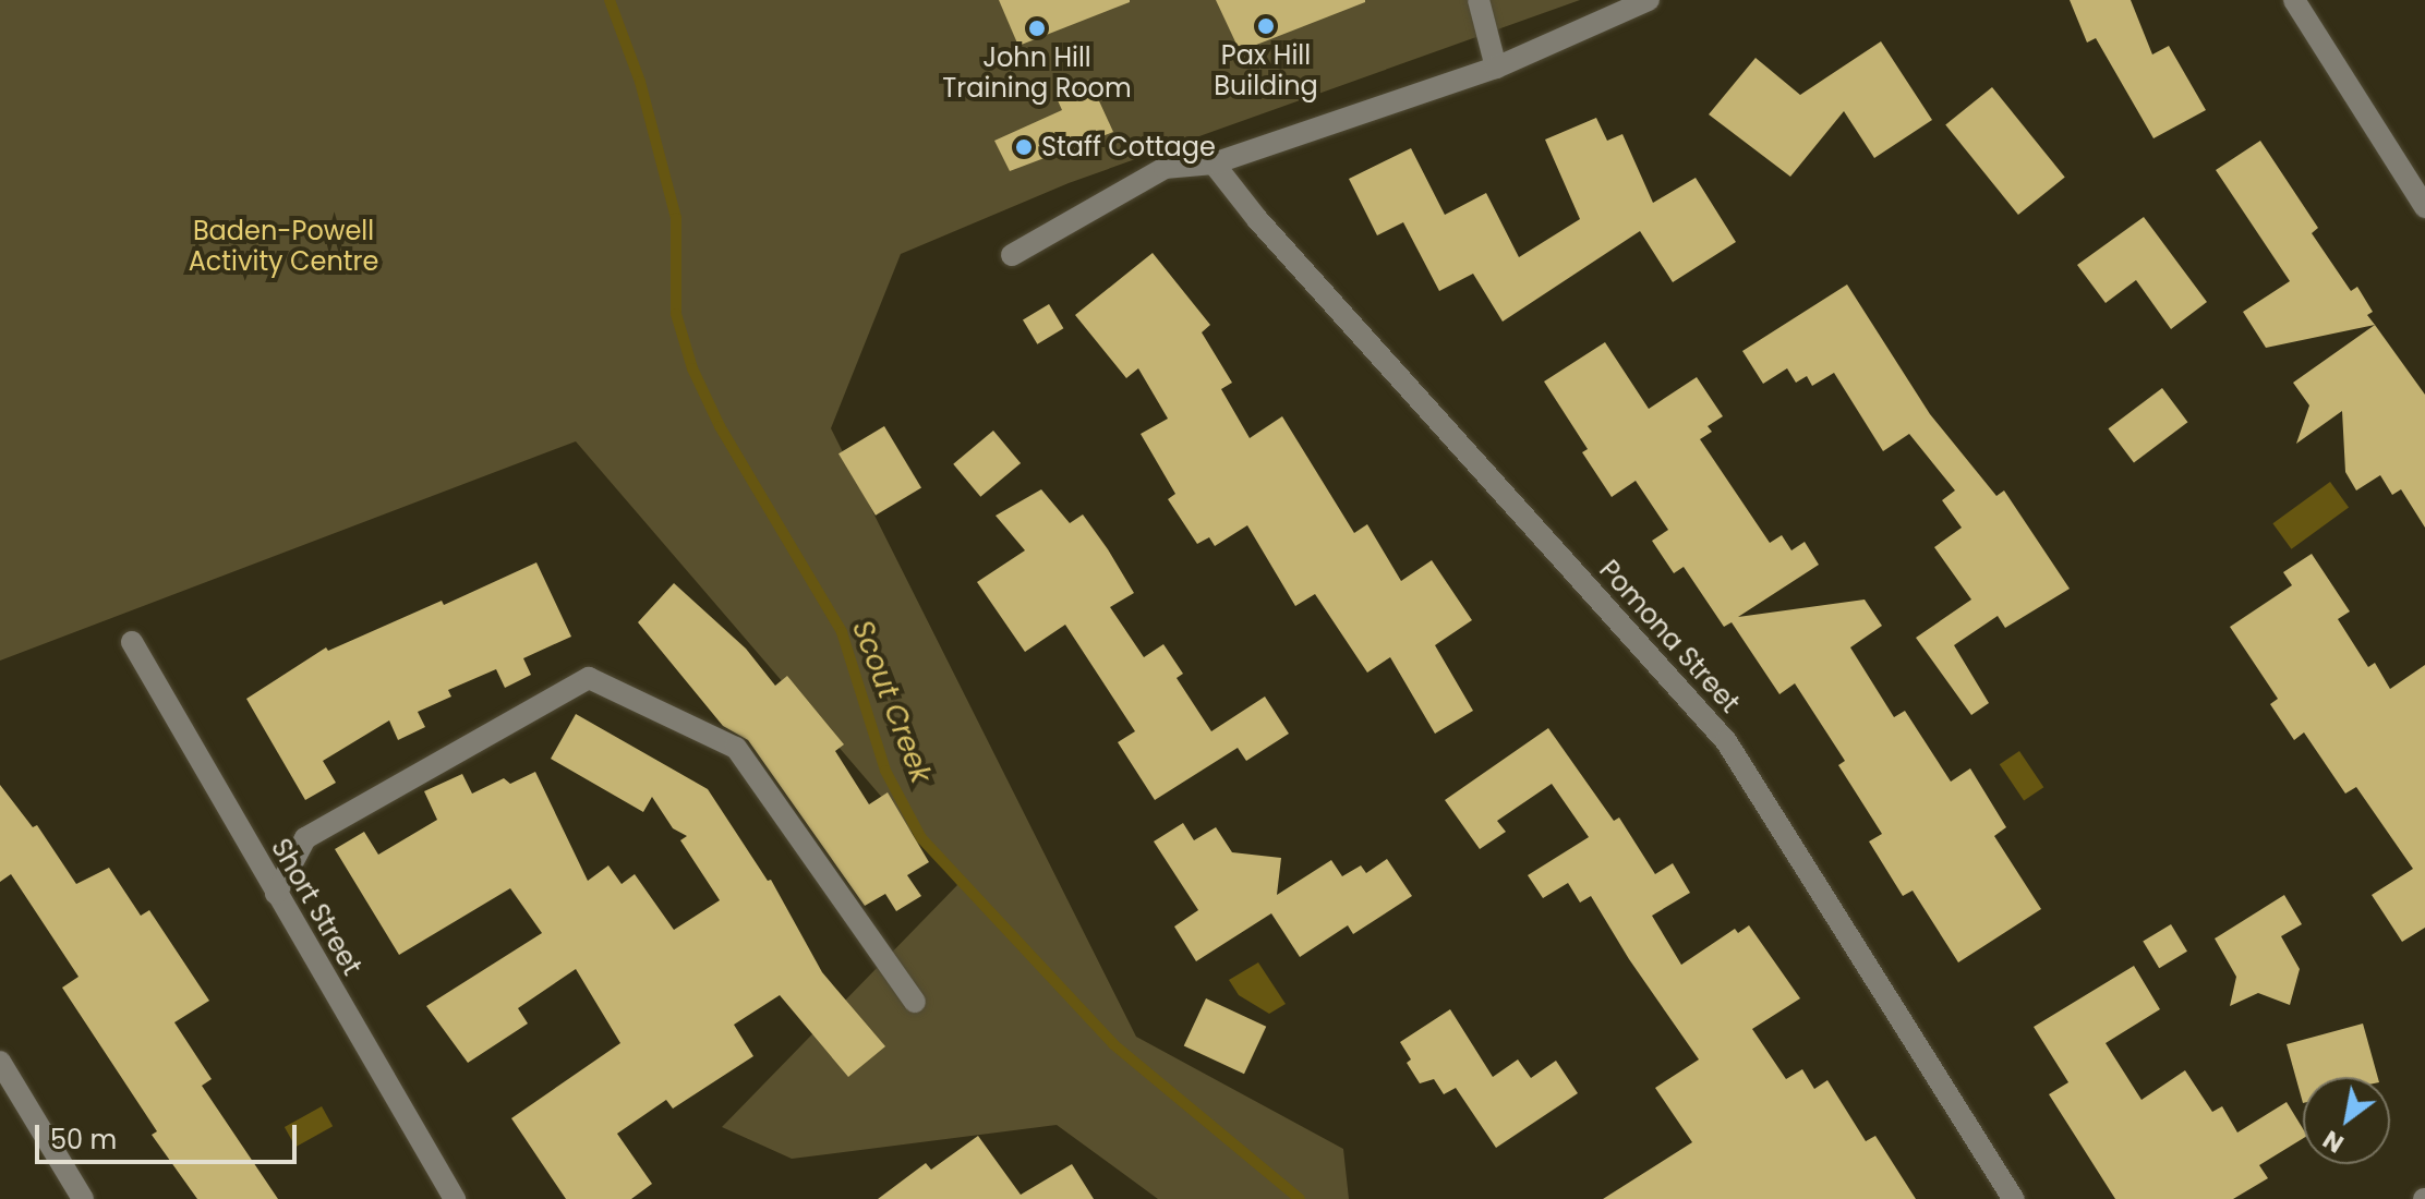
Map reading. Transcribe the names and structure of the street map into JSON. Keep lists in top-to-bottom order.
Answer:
{
  "streets": {
    "street": ["Pomona Street", "Short Street"]
  },
  "water": ["Scout Creek"],
  "parks": ["Baden-Powell Activity Centre"],
  "places": ["Pax Hill Building", "John Hill Training Room", "Staff Cottage"],
  "scale_bar": "50 m",
  "north": "bottom left"
}
